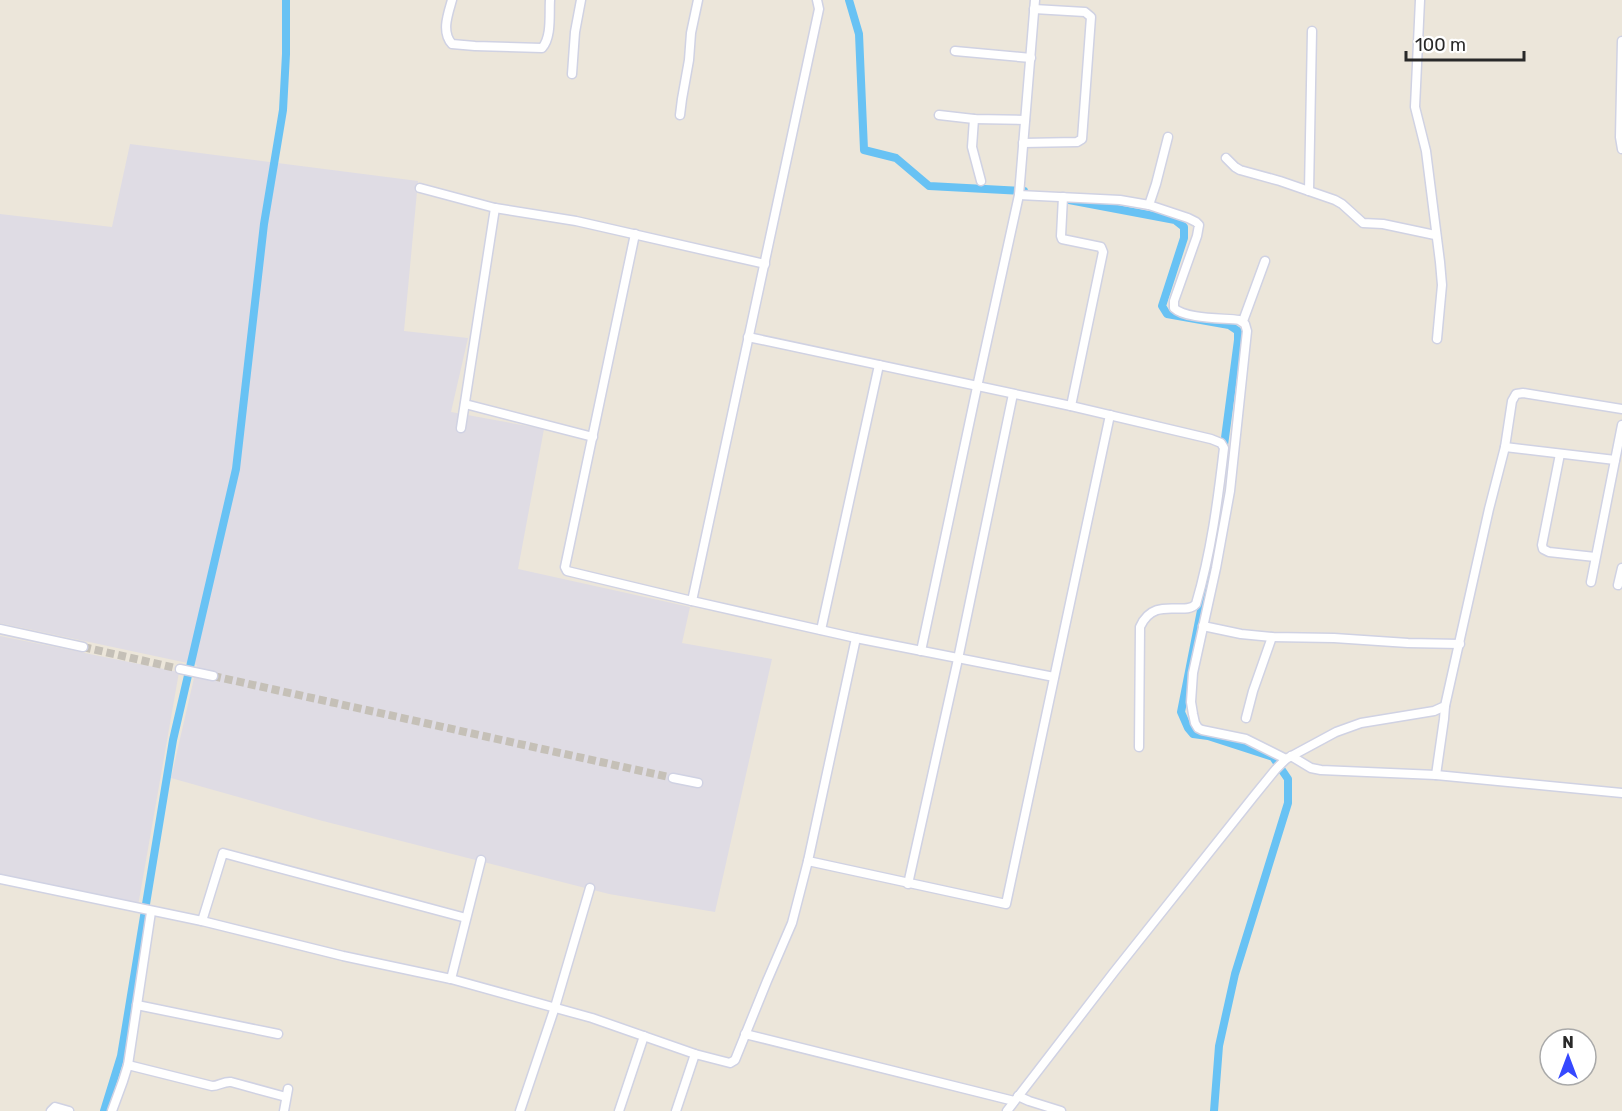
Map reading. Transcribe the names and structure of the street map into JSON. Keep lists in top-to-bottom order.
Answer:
{
  "scale_bar": "100 m",
  "north": "top"
}
